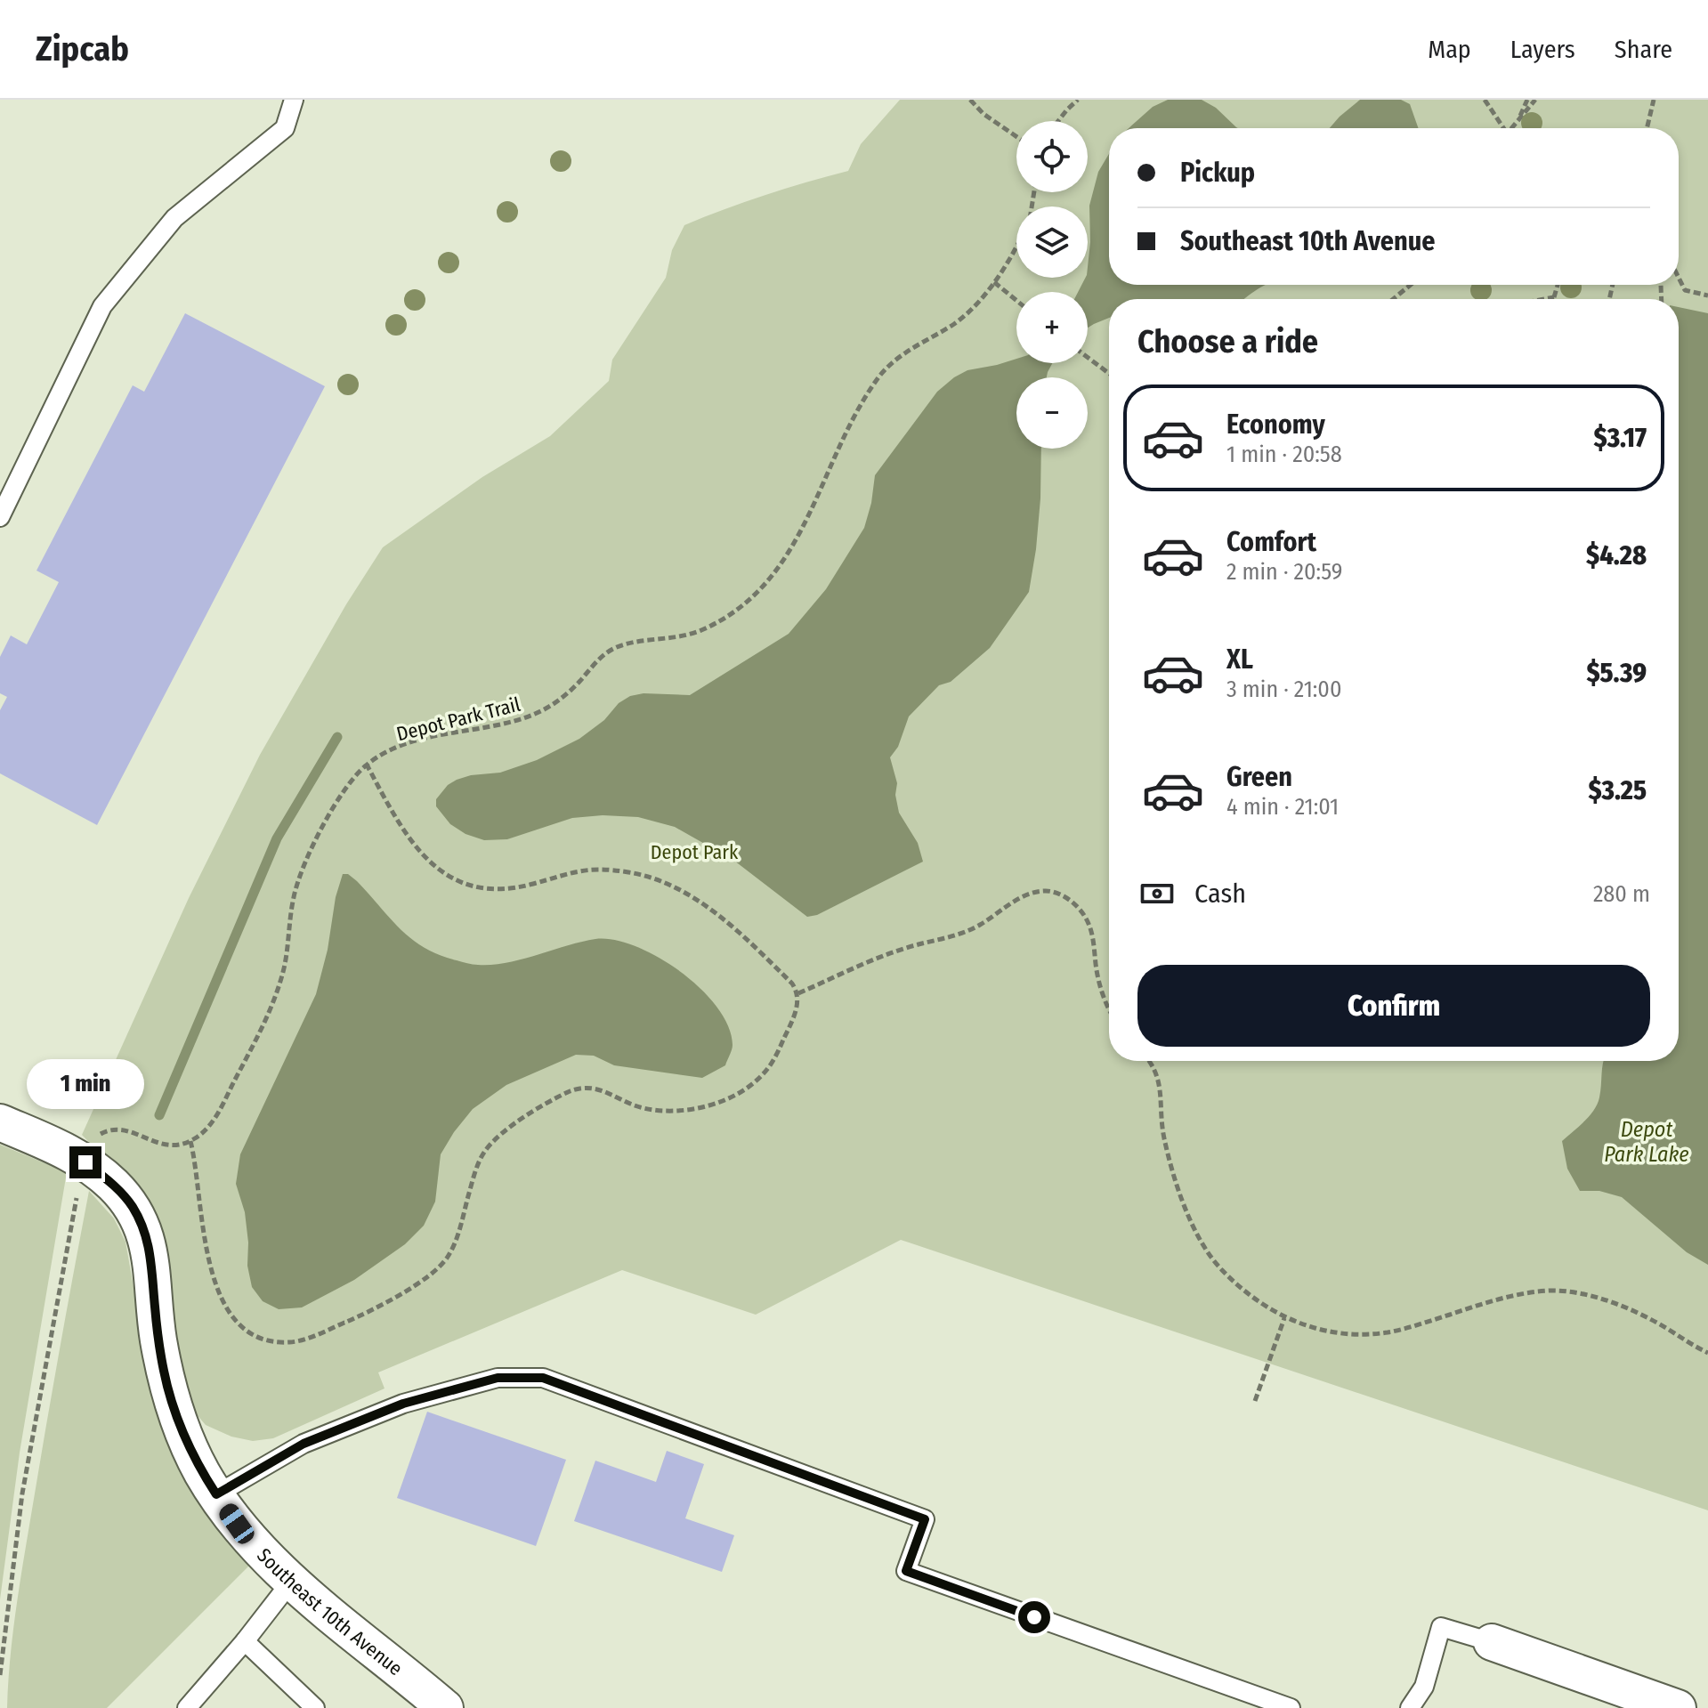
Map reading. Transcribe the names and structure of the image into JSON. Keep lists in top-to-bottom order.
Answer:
{
  "streets": {
    "street": ["Southeast 10th Avenue"],
    "path": ["Depot Park Trail"]
  },
  "water": ["Depot Park Lake"],
  "parks": ["Depot Park"],
  "page": {
    "header": "Zipcab",
    "nav": ["Map", "Layers", "Share"],
    "map_buttons": ["+", "−"],
    "banner": ["Pickup", "Southeast 10th Avenue"],
    "heading": "Choose a ride",
    "list": [
      {
        "name": "Economy",
        "note": "1 min · 20:58",
        "value": "$3.17"
      },
      {
        "name": "Comfort",
        "note": "2 min · 20:59",
        "value": "$4.28"
      },
      {
        "name": "XL",
        "note": "3 min · 21:00",
        "value": "$5.39"
      },
      {
        "name": "Green",
        "note": "4 min · 21:01",
        "value": "$3.25"
      }
    ],
    "pay": ["Cash", "280 m"],
    "buttons": "Confirm",
    "bubble": "1 min"
  }
}
